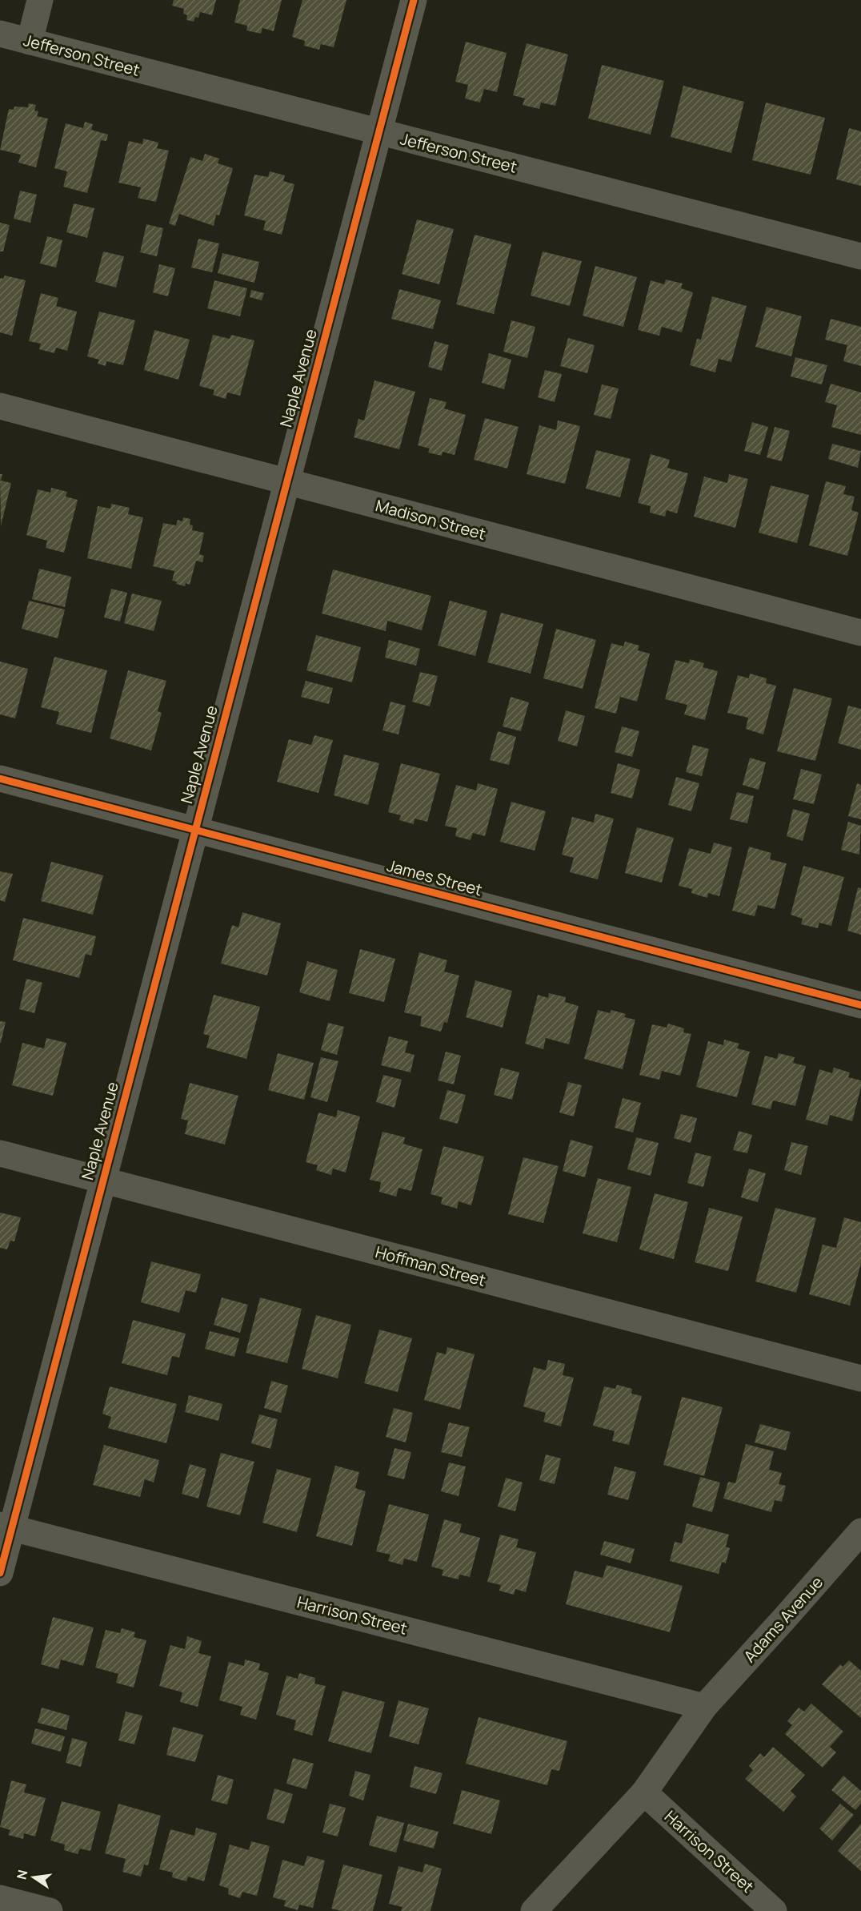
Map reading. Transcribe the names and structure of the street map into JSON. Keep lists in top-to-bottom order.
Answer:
{
  "streets": {
    "street": [
      "Jefferson Street",
      "Naple Avenue",
      "Madison Street",
      "James Street",
      "Hoffman Street",
      "Harrison Street",
      "Adams Avenue"
    ]
  },
  "crossings": [
    ["Jefferson Street", "Naple Avenue"],
    ["Naple Avenue", "Madison Street"],
    ["Naple Avenue", "James Street"],
    ["Naple Avenue", "Hoffman Street"],
    ["Naple Avenue", "Harrison Street"],
    ["Harrison Street", "Adams Avenue"]
  ],
  "north": "left"
}
